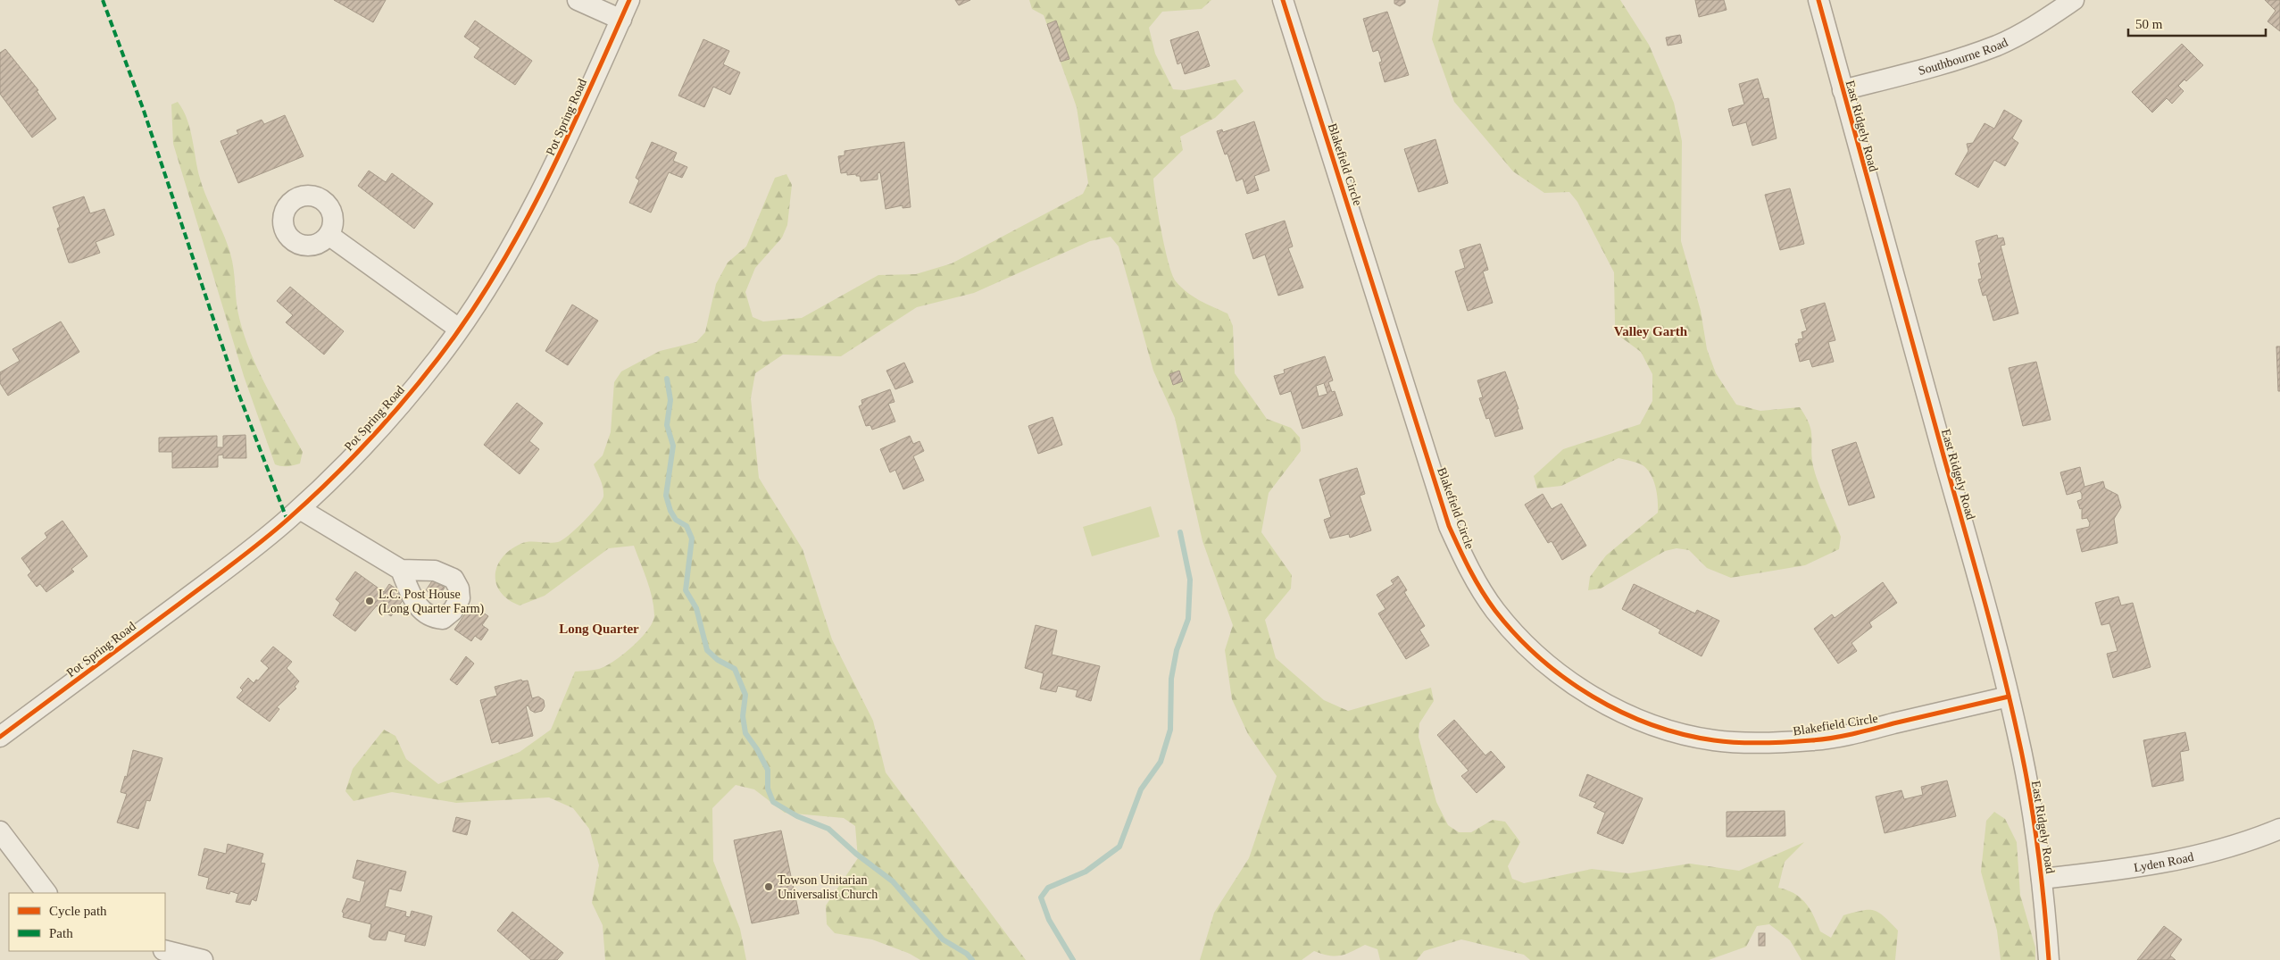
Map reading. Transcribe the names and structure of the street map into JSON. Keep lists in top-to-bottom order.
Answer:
{
  "streets": {
    "street": [
      "Southbourne Road",
      "Pot Spring Road",
      "East Ridgely Road",
      "Blakefield Circle",
      "Lyden Road"
    ]
  },
  "crossings": [
    ["Southbourne Road", "East Ridgely Road"],
    ["East Ridgely Road", "Blakefield Circle"],
    ["East Ridgely Road", "Lyden Road"]
  ],
  "districts": ["Valley Garth", "Long Quarter"],
  "places": ["L.C. Post House (Long Quarter Farm)", "Towson Unitarian Universalist Church"],
  "legend": ["Cycle path", "Path"],
  "scale_bar": "50 m"
}
